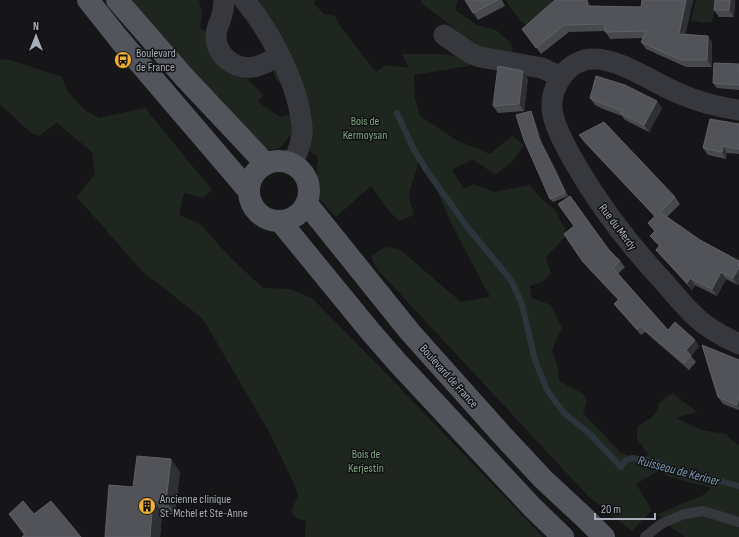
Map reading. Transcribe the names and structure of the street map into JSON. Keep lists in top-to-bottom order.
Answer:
{
  "streets": {
    "main road": ["Boulevard de France"],
    "street": ["Rue du Merdy"]
  },
  "water": ["Ruisseau de Keriner"],
  "parks": ["Bois de Kermoysan", "Bois de Kerjestin"],
  "places": {
    "bus stop": ["Boulevard de France"],
    "building": ["Ancienne clinique St-Mchel et Ste-Anne"]
  },
  "scale_bar": "20 m",
  "north": "top"
}
